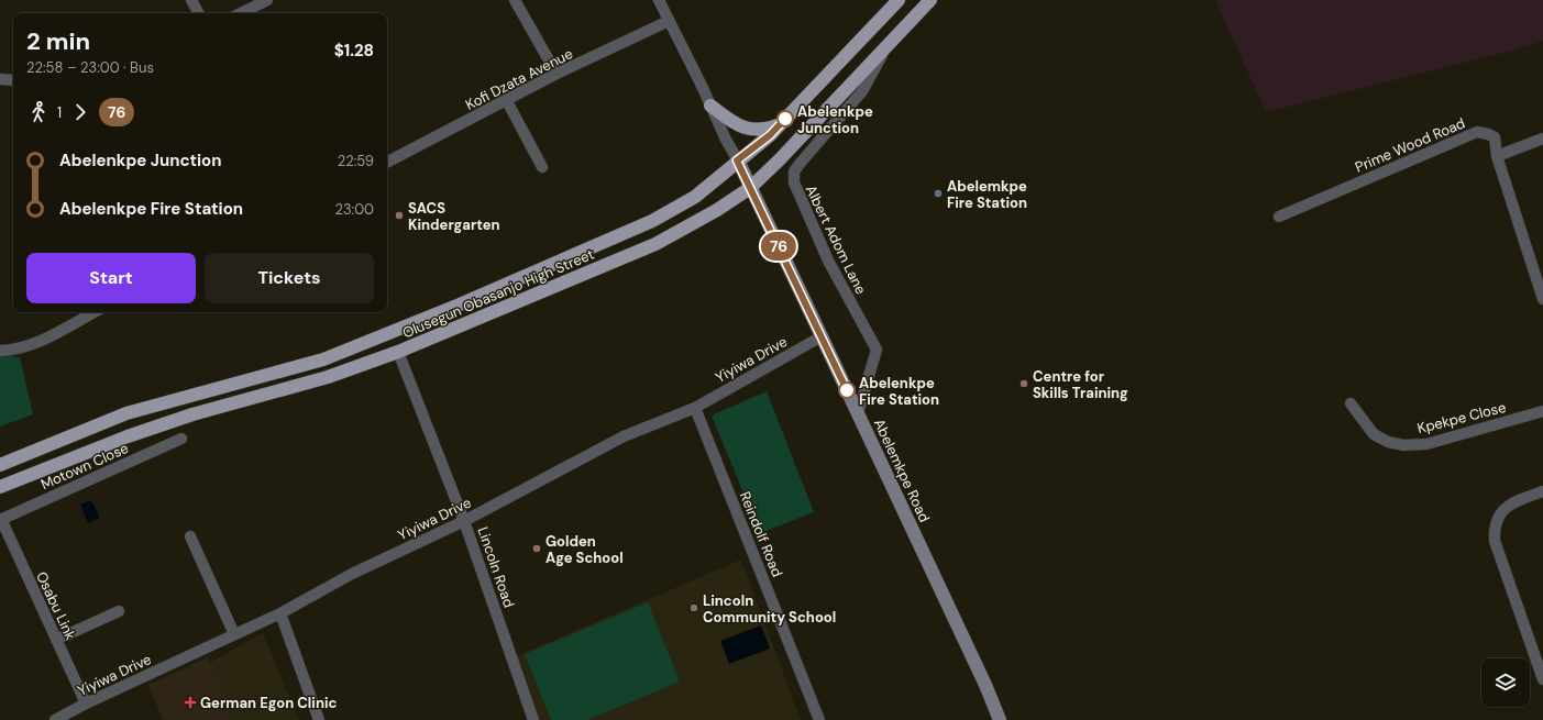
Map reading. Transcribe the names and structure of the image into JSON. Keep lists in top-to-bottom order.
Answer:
{
  "streets": {
    "main road": ["Olusegun Obasanjo High Street"],
    "street": [
      "Kofi Dzata Avenue",
      "Prime Wood Road",
      "Albert Adom Lane",
      "Yiyiwa Drive",
      "Kpekpe Close",
      "Motown Close",
      "Abelemkpe Road",
      "Reindolf Road",
      "Lincoln Road",
      "Osabu Link"
    ]
  },
  "crossings": [
    ["Albert Adom Lane", "Olusegun Obasanjo High Street"],
    ["Albert Adom Lane", "Abelemkpe Road"],
    ["Olusegun Obasanjo High Street", "Abelemkpe Road"],
    ["Olusegun Obasanjo High Street", "Lincoln Road"],
    ["Yiyiwa Drive", "Abelemkpe Road"],
    ["Yiyiwa Drive", "Reindolf Road"],
    ["Yiyiwa Drive", "Lincoln Road"],
    ["Yiyiwa Drive", "Osabu Link"],
    ["Motown Close", "Osabu Link"]
  ],
  "places": {
    "other": [
      "Abelenkpe Junction",
      "Abelemkpe Fire Station",
      "SACS Kindergarten",
      "Centre for Skills Training",
      "Abelenkpe Fire Station",
      "Golden Age School",
      "Lincoln Community School"
    ],
    "health": ["German Egon Clinic"]
  },
  "lines": ["bus line 76"],
  "page": {
    "on_map": "76",
    "heading": ["2 min", "22:58 – 23:00 · Bus", "$1.28"],
    "legs": ["1", "76"],
    "list": [
      {
        "name": "Abelenkpe Junction",
        "value": "22:59"
      },
      {
        "name": "Abelenkpe Fire Station",
        "value": "23:00"
      }
    ],
    "buttons": ["Start", "Tickets"]
  }
}
